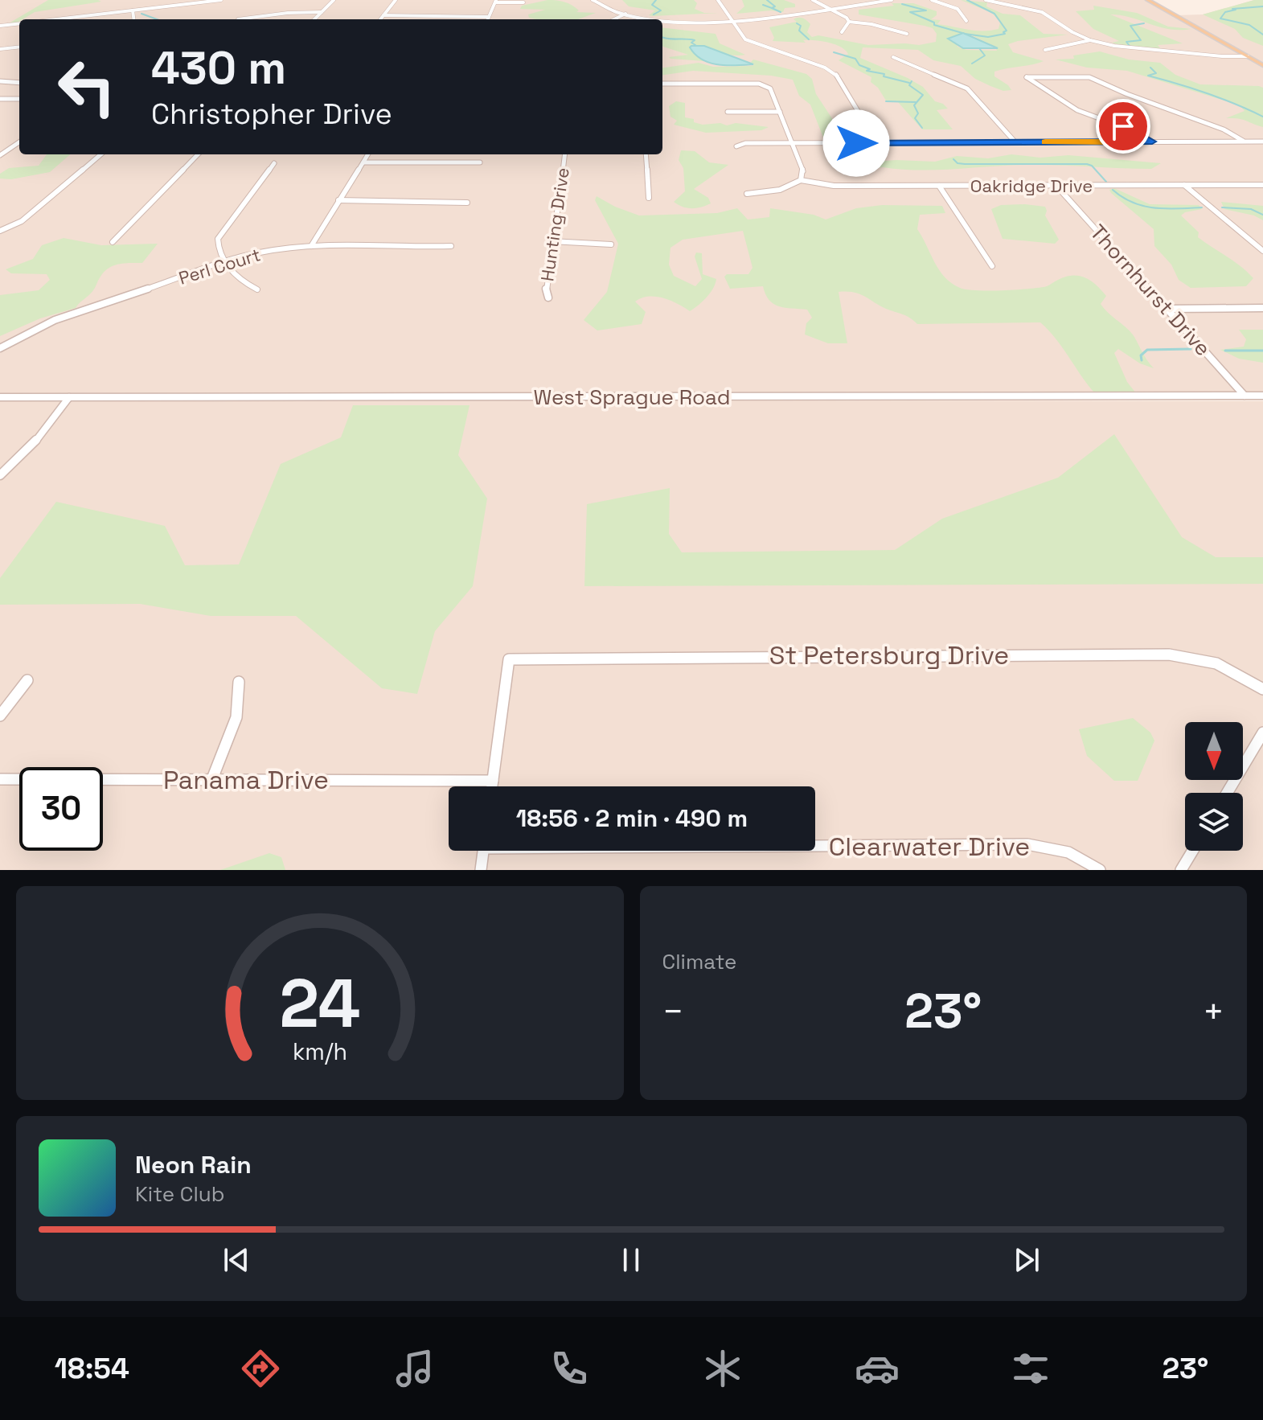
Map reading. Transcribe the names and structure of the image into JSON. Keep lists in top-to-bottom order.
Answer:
{
  "streets": {
    "street": [
      "Oakridge Drive",
      "Hunting Drive",
      "Perl Court",
      "Thornhurst Drive",
      "West Sprague Road",
      "St Petersburg Drive",
      "Panama Drive",
      "Clearwater Drive"
    ]
  },
  "crossings": [
    ["Oakridge Drive", "Thornhurst Drive"],
    ["Thornhurst Drive", "West Sprague Road"],
    ["St Petersburg Drive", "Panama Drive"]
  ],
  "north": "bottom",
  "page": {
    "turn": ["430 m", "Christopher Drive"],
    "limit": "30",
    "trip": "18:56 · 2 min · 490 m",
    "tile": "Climate",
    "heat": ["−", "23°", "+"],
    "song": ["Neon Rain", "Kite Club"],
    "tabs": ["18:54", "23°"],
    "gauge": ["24", "km/h"]
  }
}
